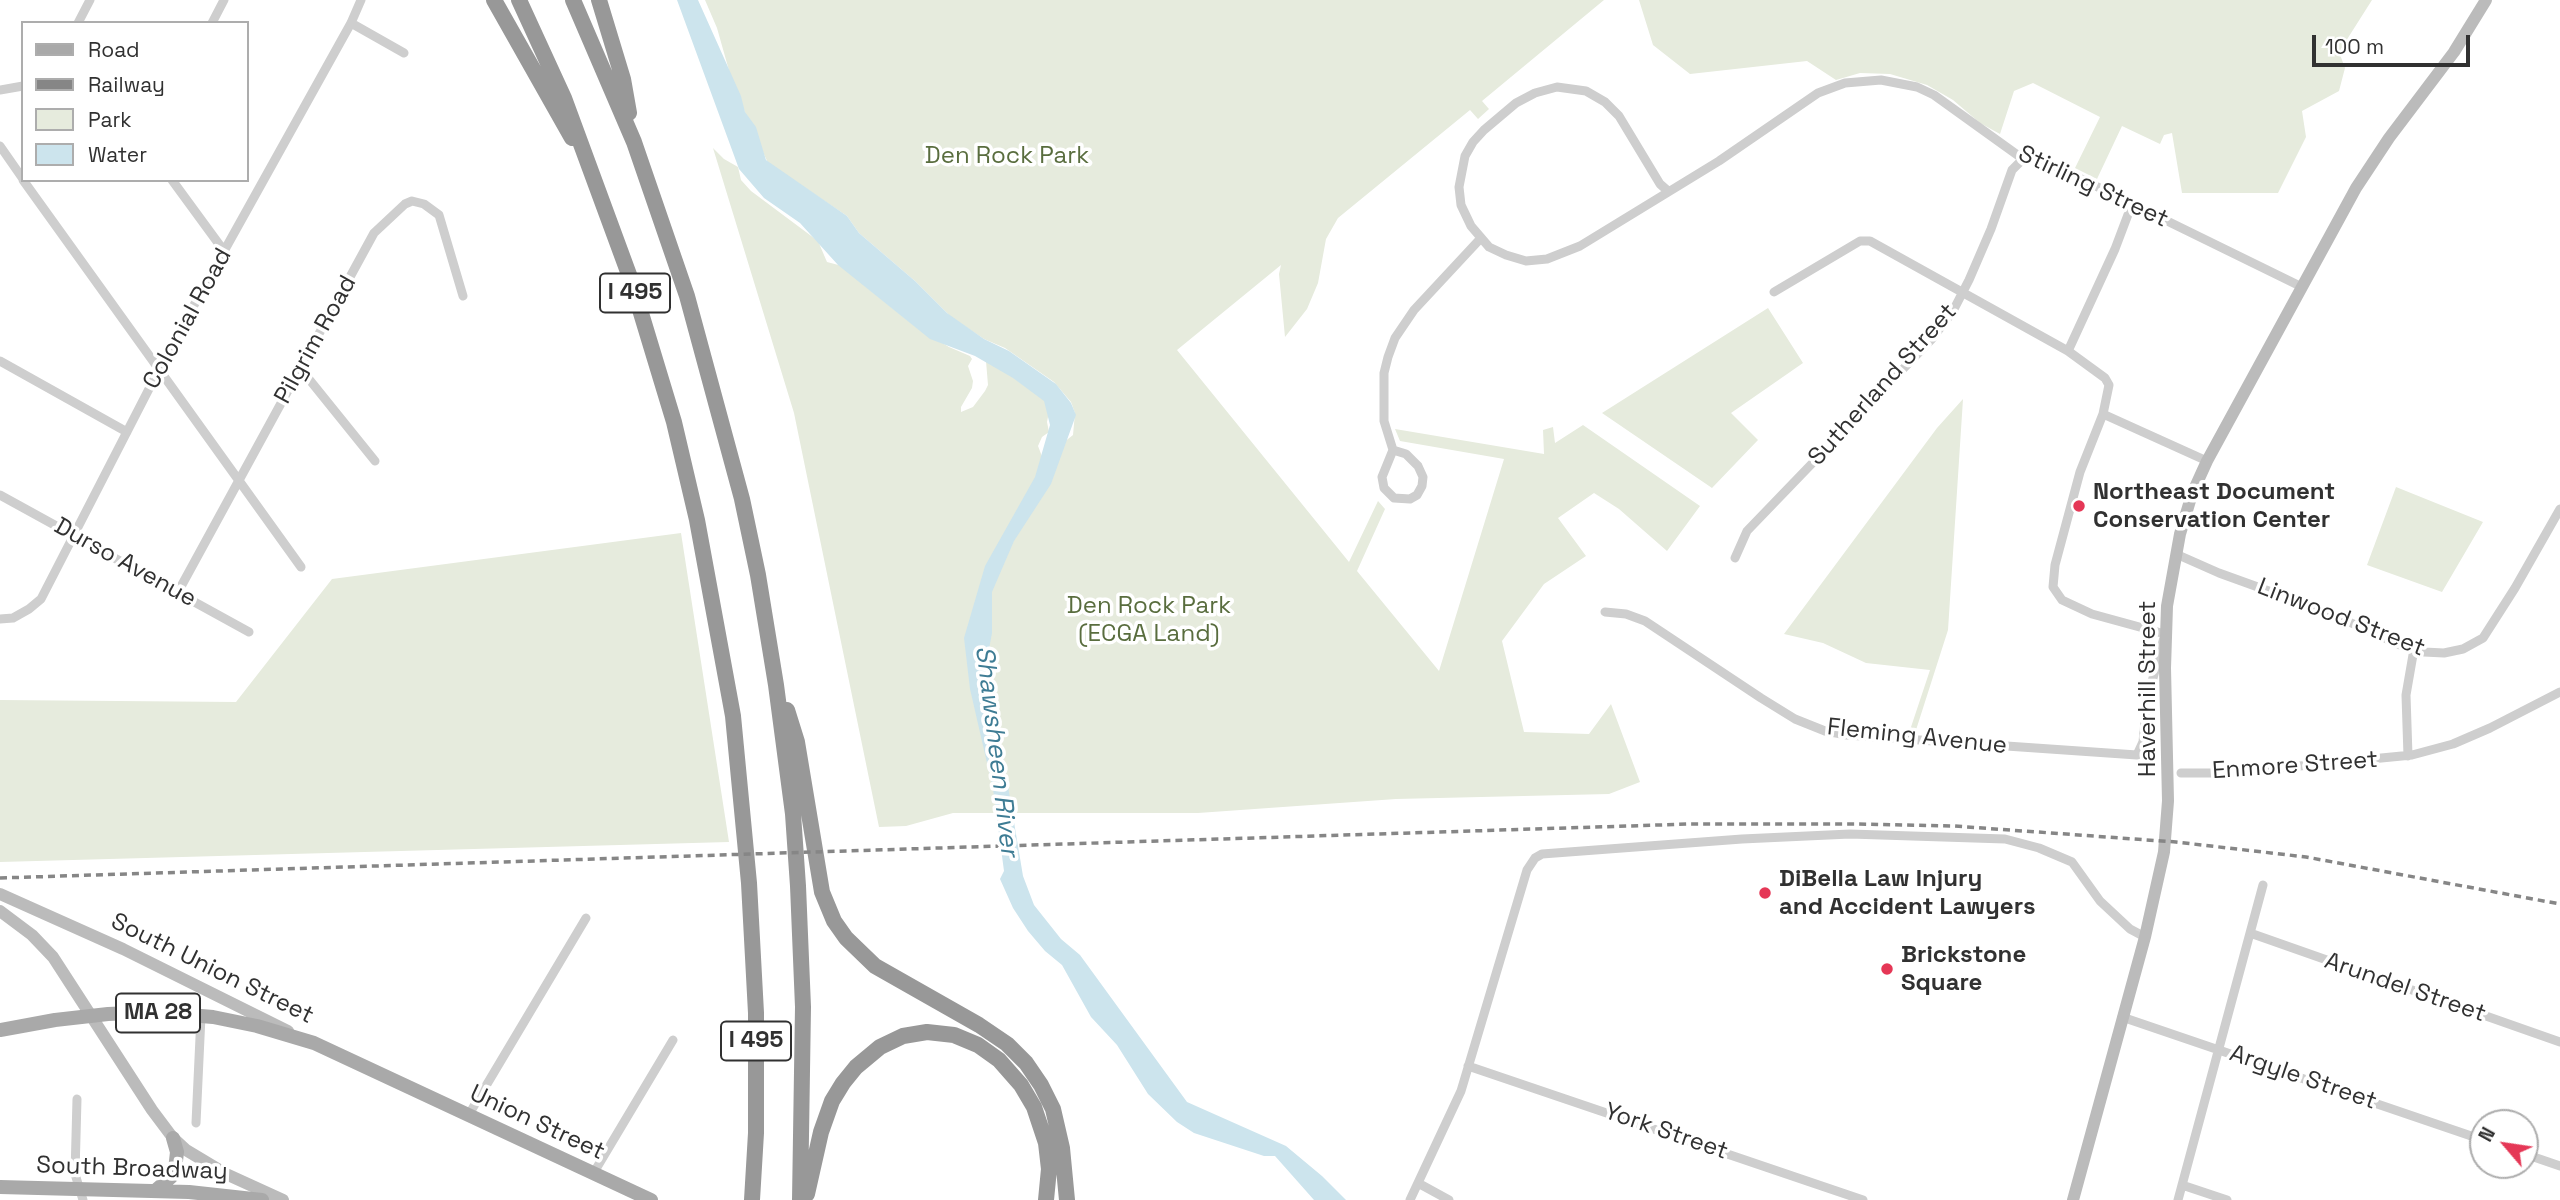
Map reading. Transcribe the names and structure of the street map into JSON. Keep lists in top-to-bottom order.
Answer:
{
  "streets": {
    "highway": ["I 495"],
    "main road": [
      "Haverhill Street",
      "South Union Street",
      "MA 28",
      "Union Street",
      "South Broadway"
    ],
    "street": [
      "Stirling Street",
      "Colonial Road",
      "Pilgrim Road",
      "Sutherland Street",
      "Durso Avenue",
      "Linwood Street",
      "Fleming Avenue",
      "Enmore Street",
      "Arundel Street",
      "Argyle Street",
      "York Street"
    ]
  },
  "crossings": [
    ["Stirling Street", "Sutherland Street"],
    ["Stirling Street", "Haverhill Street"],
    ["Colonial Road", "Durso Avenue"],
    ["Pilgrim Road", "Durso Avenue"],
    ["Linwood Street", "Haverhill Street"],
    ["Linwood Street", "Enmore Street"],
    ["Haverhill Street", "Fleming Avenue"],
    ["Haverhill Street", "Argyle Street"],
    ["South Union Street", "MA 28"],
    ["South Union Street", "Union Street"]
  ],
  "water": ["Shawsheen River"],
  "parks": ["Den Rock Park", "Den Rock Park (ECGA Land)"],
  "places": ["Northeast Document Conservation Center", "DiBella Law Injury and Accident Lawyers", "Brickstone Square"],
  "legend": [
    "Road",
    "Railway",
    "Park",
    "Water"
  ],
  "scale_bar": "100 m",
  "north": "top left"
}
